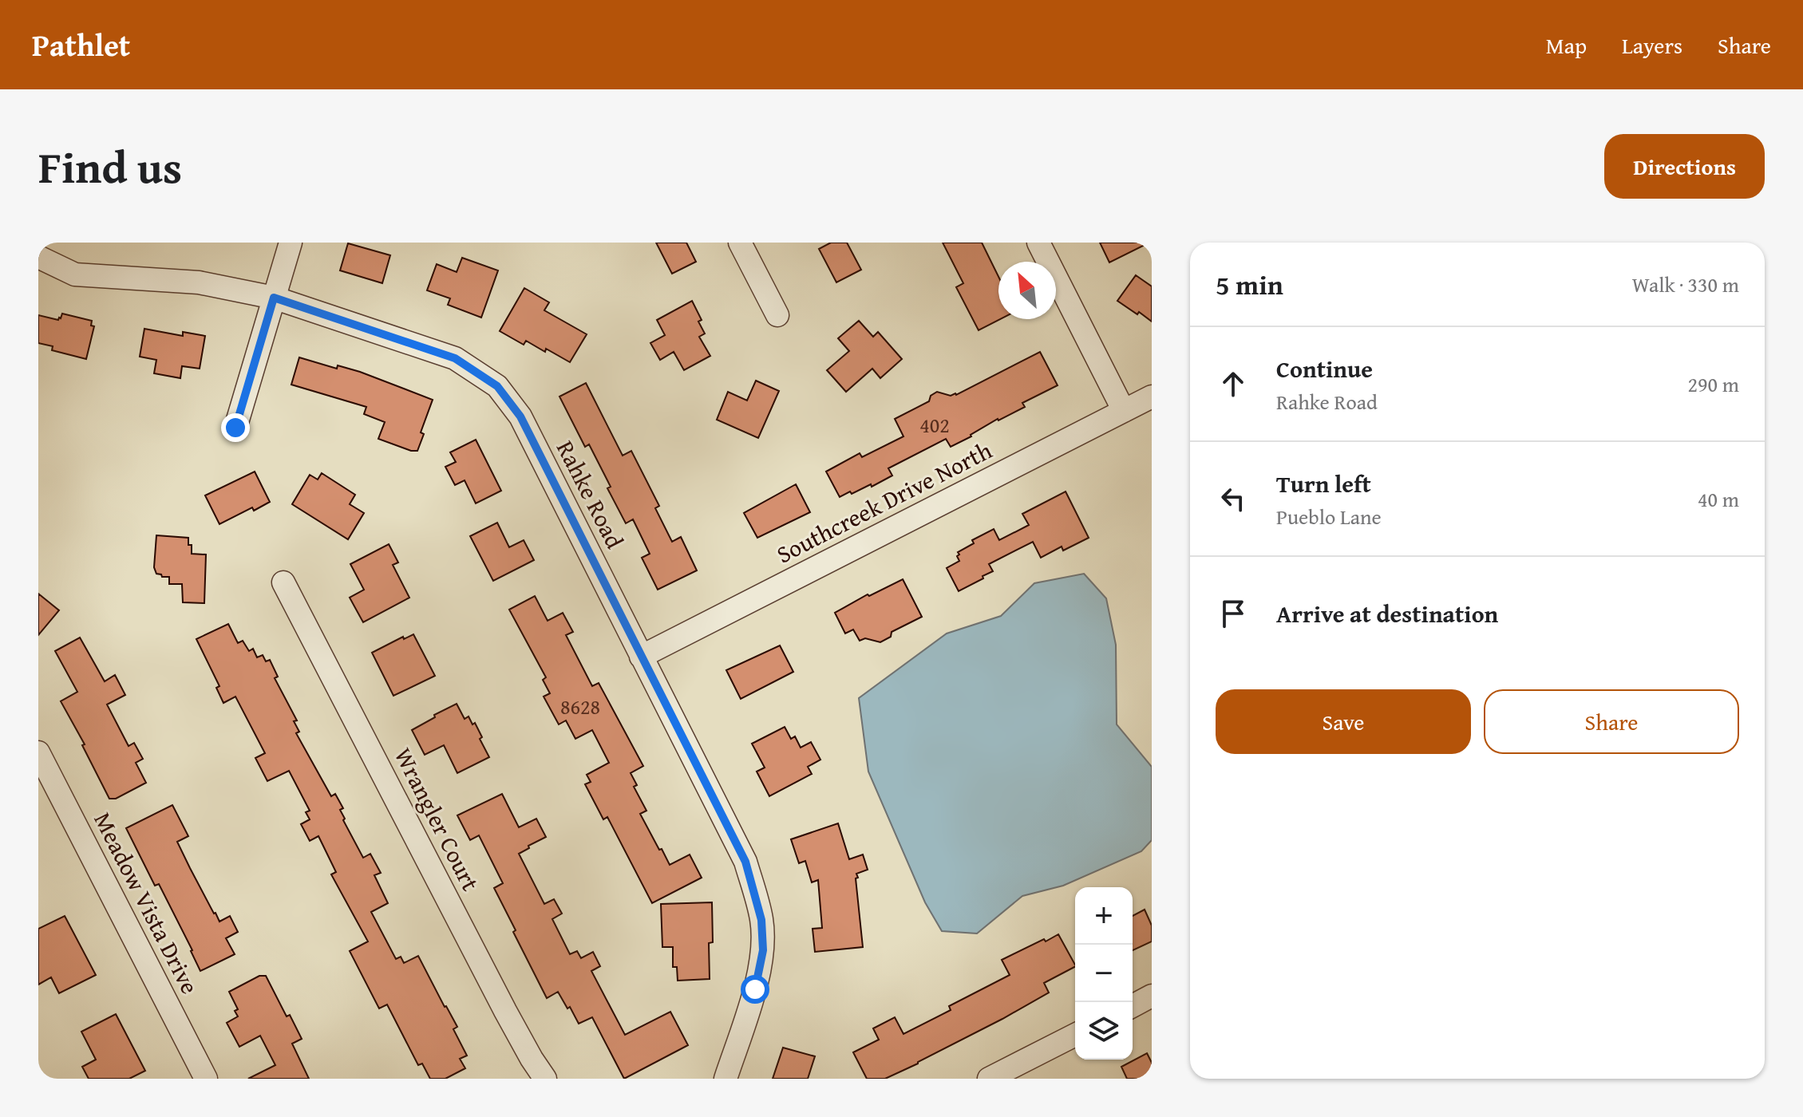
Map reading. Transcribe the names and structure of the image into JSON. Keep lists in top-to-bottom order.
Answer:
{
  "streets": {
    "street": [
      "Rahke Road",
      "Southcreek Drive North",
      "Wrangler Court",
      "Meadow Vista Drive"
    ]
  },
  "crossings": [
    ["Rahke Road", "Southcreek Drive North"]
  ],
  "house_numbers": ["402", "8628"],
  "north": "top left",
  "page": {
    "header": "Pathlet",
    "nav": ["Map", "Layers", "Share"],
    "title": "Find us",
    "buttons": [
      "Directions",
      ["Save", "Share"]
    ],
    "heading": ["5 min", "Walk · 330 m"],
    "list": [
      ["Continue", "Rahke Road", "290 m"],
      ["Turn left", "Pueblo Lane", "40 m"],
      "Arrive at destination"
    ],
    "map_buttons": ["+", "−"]
  }
}
